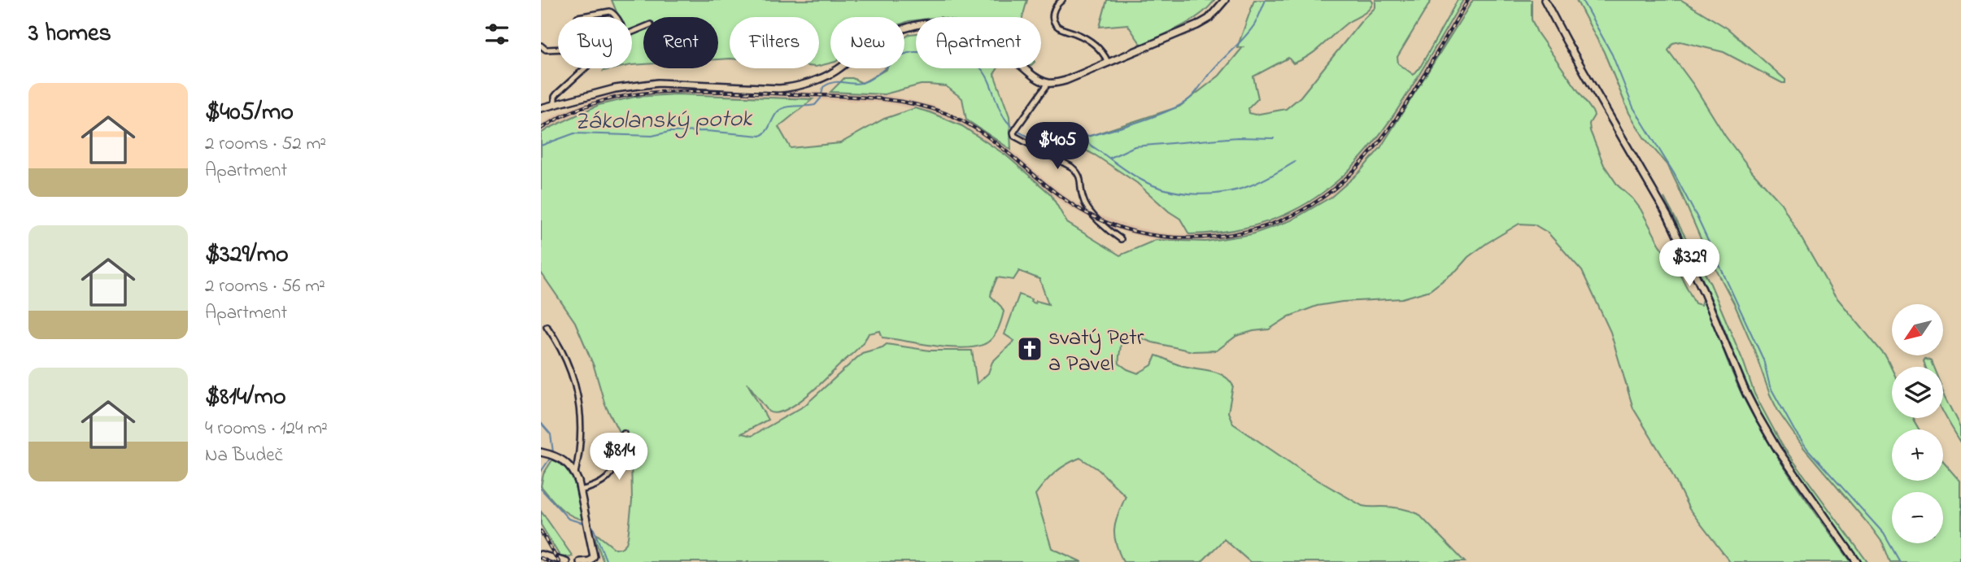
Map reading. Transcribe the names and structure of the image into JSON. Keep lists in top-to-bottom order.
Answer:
{
  "water": ["Zákolanský potok"],
  "places": {
    "church": ["svatý Petr a Pavel"]
  },
  "north": "bottom left",
  "page": {
    "heading": "3 homes",
    "chip": [
      "Buy",
      "Rent",
      "Filters",
      "New",
      "Apartment"
    ],
    "list": [
      {
        "name": "$405/mo",
        "note": "2 rooms · 52 m² · Apartment"
      },
      {
        "name": "$329/mo",
        "note": "2 rooms · 56 m² · Apartment"
      },
      {
        "name": "$814/mo",
        "note": "4 rooms · 124 m² · Na Budeč"
      }
    ],
    "price": ["$405", "$329", "$814"],
    "map_buttons": ["+", "−"]
  }
}
